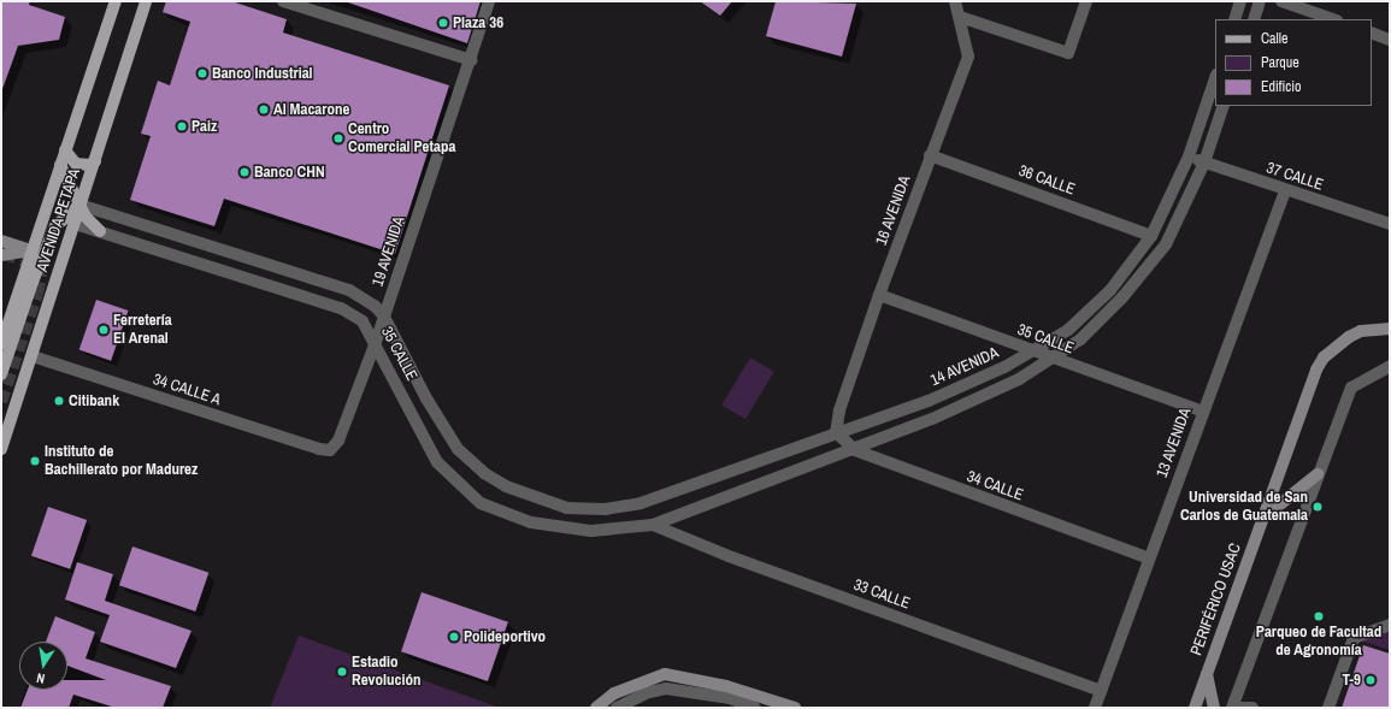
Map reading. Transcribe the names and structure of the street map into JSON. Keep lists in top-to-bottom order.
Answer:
{
  "streets": {
    "main road": ["AVENIDA PETAPA"],
    "street": [
      "37 CALLE",
      "36 CALLE",
      "16 AVENIDA",
      "19 AVENIDA",
      "35 CALLE",
      "14 AVENIDA",
      "34 CALLE A",
      "13 AVENIDA",
      "34 CALLE",
      "33 CALLE",
      "PERIFÉRICO USAC"
    ]
  },
  "crossings": [
    ["37 CALLE", "14 AVENIDA"],
    ["37 CALLE", "13 AVENIDA"],
    ["36 CALLE", "16 AVENIDA"],
    ["36 CALLE", "14 AVENIDA"],
    ["16 AVENIDA", "35 CALLE"],
    ["16 AVENIDA", "14 AVENIDA"],
    ["16 AVENIDA", "34 CALLE"],
    ["AVENIDA PETAPA", "35 CALLE"],
    ["AVENIDA PETAPA", "34 CALLE A"],
    ["19 AVENIDA", "35 CALLE"],
    ["19 AVENIDA", "34 CALLE A"],
    ["35 CALLE", "14 AVENIDA"],
    ["35 CALLE", "13 AVENIDA"],
    ["35 CALLE", "33 CALLE"],
    ["14 AVENIDA", "34 CALLE"],
    ["14 AVENIDA", "33 CALLE"],
    ["13 AVENIDA", "34 CALLE"],
    ["13 AVENIDA", "33 CALLE"]
  ],
  "places": [
    "Plaza 36",
    "Banco Industrial",
    "Al Macarone",
    "Paiz",
    "Centro Comercial Petapa",
    "Banco CHN",
    "Ferretería El Arenal",
    "Citibank",
    "Instituto de Bachillerato por Madurez",
    "Universidad de San Carlos de Guatemala",
    "Parqueo de Facultad de Agronomía",
    "Polideportivo",
    "Estadio Revolución",
    "T-9"
  ],
  "legend": ["Calle", "Parque", "Edificio"],
  "north": "bottom"
}
